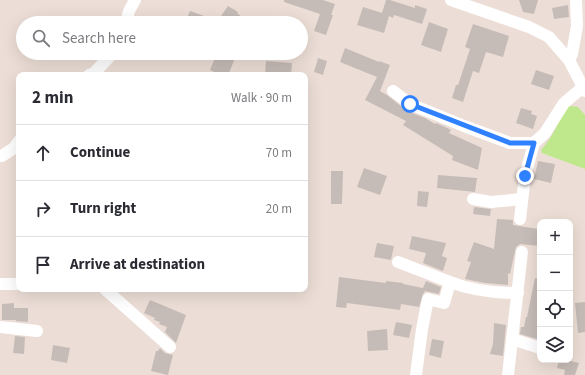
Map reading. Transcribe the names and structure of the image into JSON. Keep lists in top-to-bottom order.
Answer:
{
  "page": {
    "search": "Search here",
    "heading": ["2 min", "Walk · 90 m"],
    "list": [
      ["Continue", "70 m"],
      ["Turn right", "20 m"],
      "Arrive at destination"
    ],
    "map_buttons": ["+", "−"]
  }
}
